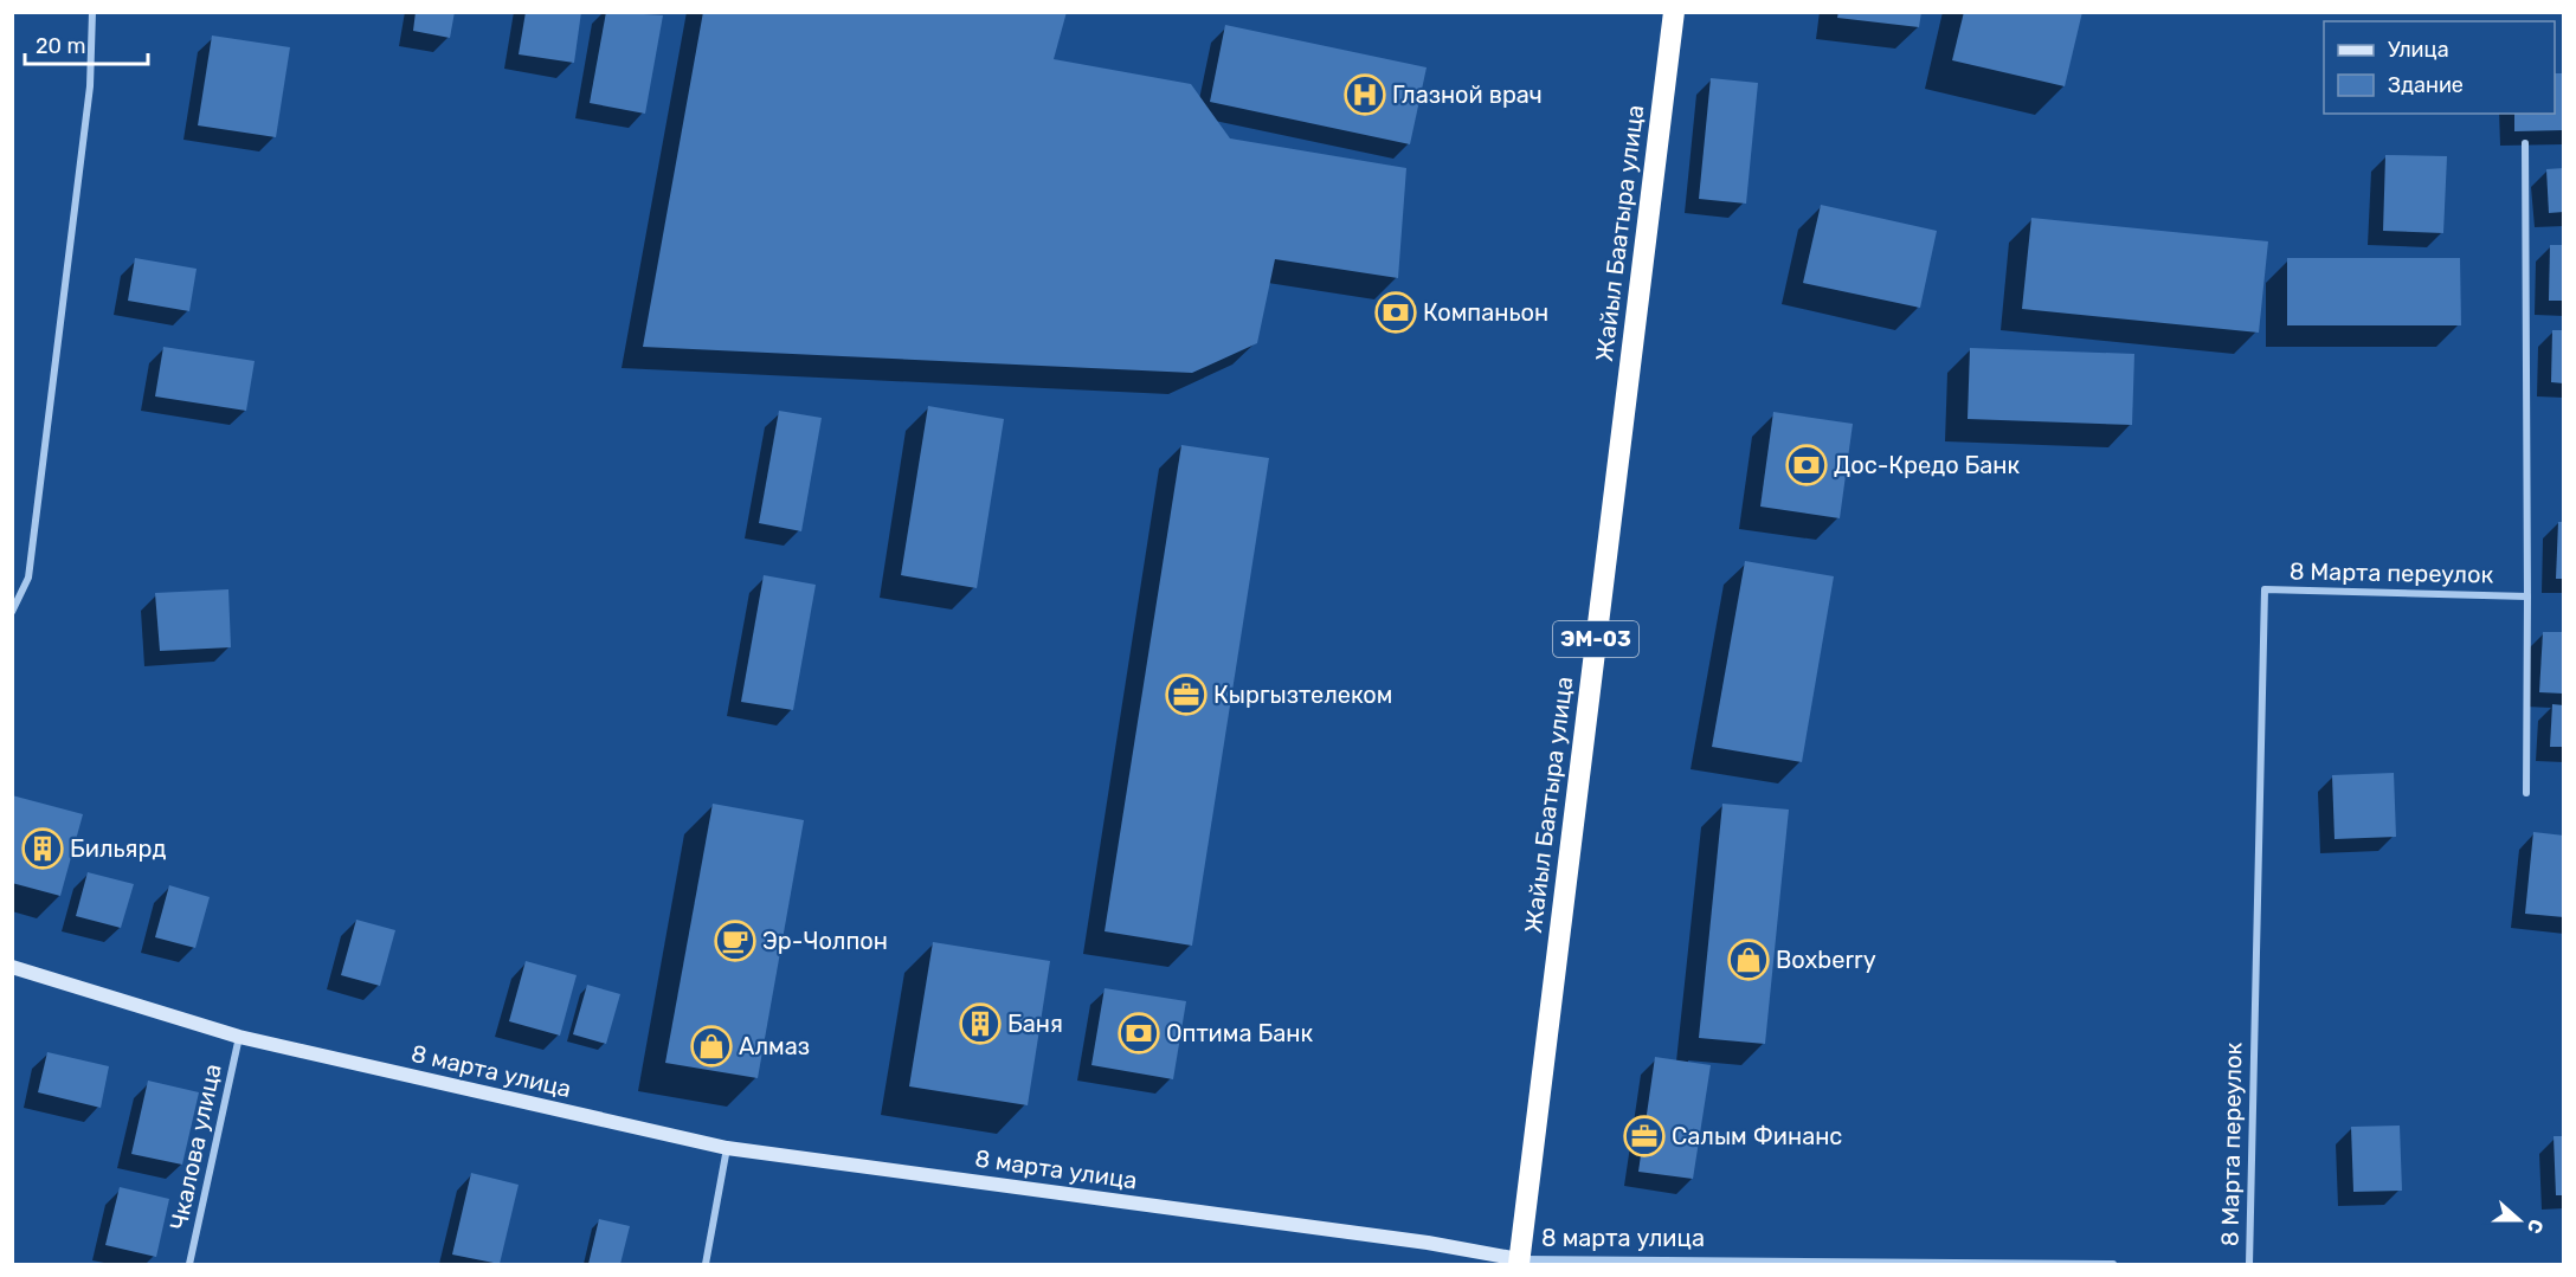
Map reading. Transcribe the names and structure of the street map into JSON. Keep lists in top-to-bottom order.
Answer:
{
  "streets": {
    "highway": ["Жайыл Баатыра улица", "ЭМ-03"],
    "street": ["8 Марта переулок", "8 марта улица", "Чкалова улица"]
  },
  "crossings": [
    ["Жайыл Баатыра улица", "8 марта улица"],
    ["8 марта улица", "Чкалова улица"]
  ],
  "places": {
    "hospital": ["Глазной врач"],
    "bank": ["Компаньон", "Дос-Кредо Банк", "Оптима Банк"],
    "office": ["Кыргызтелеком", "Салым Финанс"],
    "building": ["Бильярд", "Баня"],
    "cafe": ["Эр-Чолпон"],
    "shop": ["Boxberry", "Алмаз"]
  },
  "legend": ["Улица", "Здание"],
  "scale_bar": "20 m",
  "north": "right"
}
